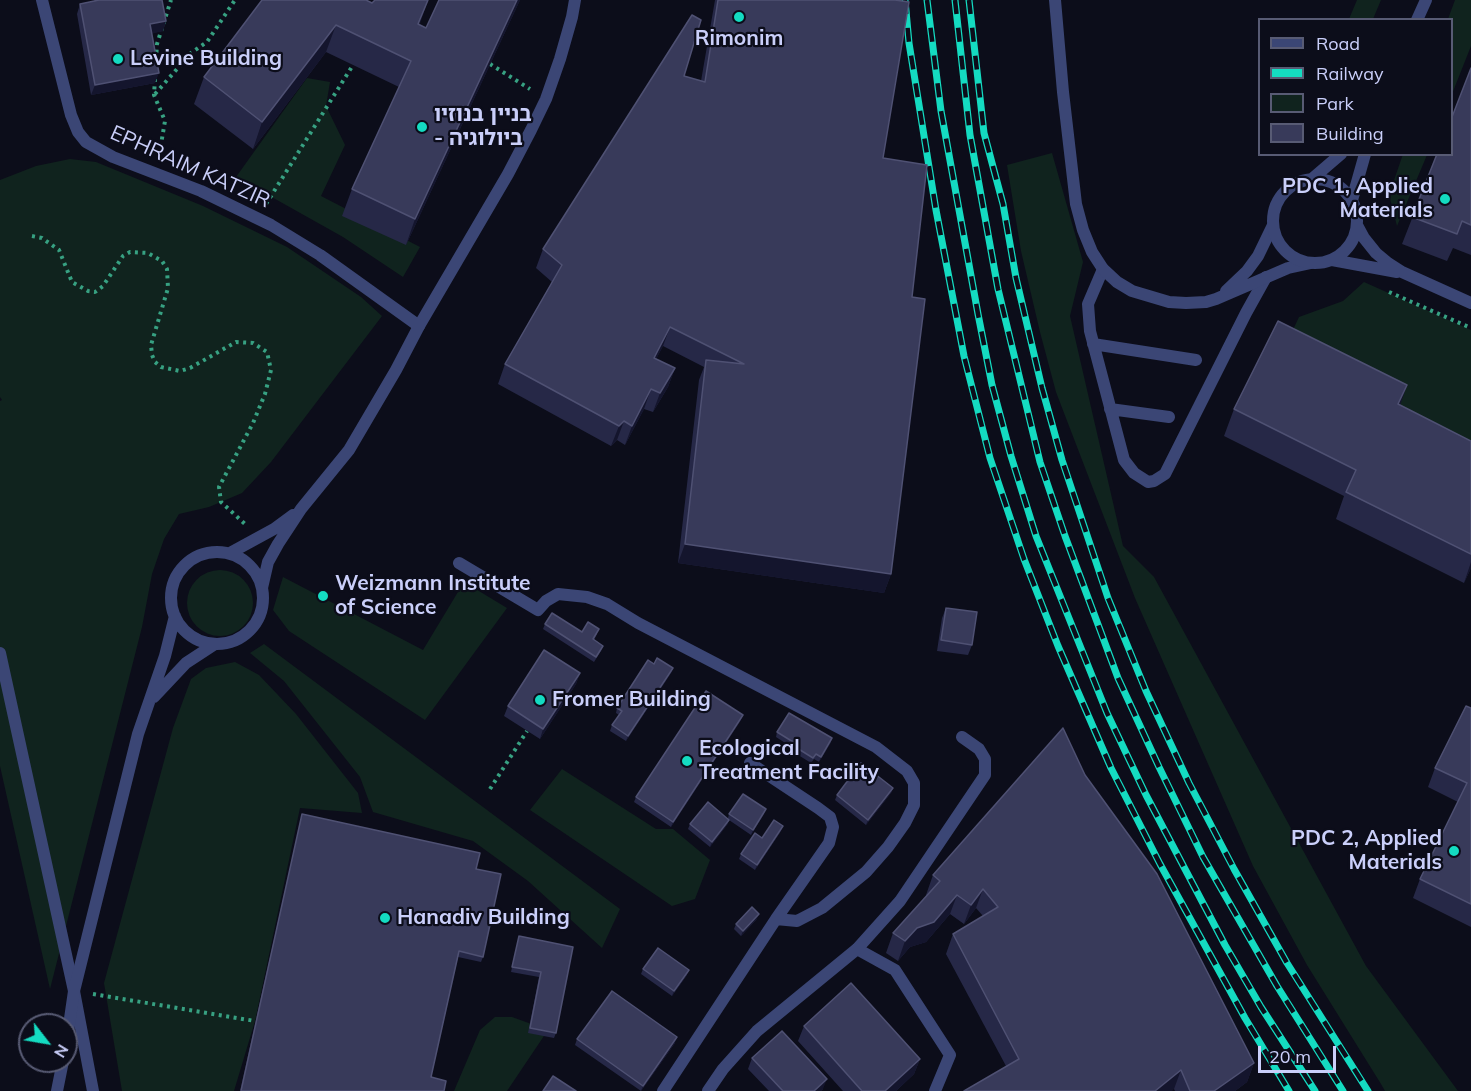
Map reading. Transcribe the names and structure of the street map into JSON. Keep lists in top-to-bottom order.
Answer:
{
  "streets": {
    "street": ["EPHRAIM KATZIR"]
  },
  "places": [
    "Rimonim",
    "Levine Building",
    "בניין בנוזיו - ביולוגיה",
    "PDC 1, Applied Materials",
    "Weizmann Institute of Science",
    "Fromer Building",
    "Ecological Treatment Facility",
    "PDC 2, Applied Materials",
    "Hanadiv Building"
  ],
  "legend": [
    "Road",
    "Railway",
    "Park",
    "Building"
  ],
  "scale_bar": "20 m",
  "north": "bottom right"
}
